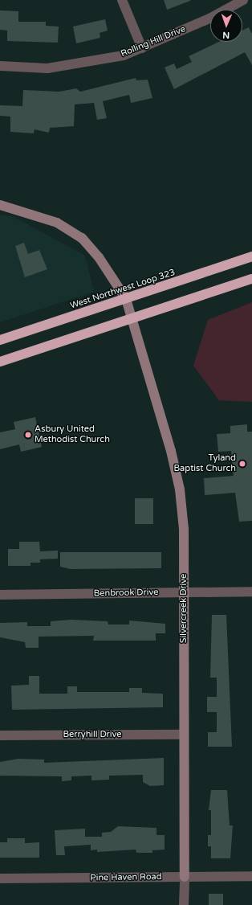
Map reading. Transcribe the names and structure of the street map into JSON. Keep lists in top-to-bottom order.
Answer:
{
  "streets": {
    "highway": ["West Northwest Loop 323"],
    "street": [
      "Rolling Hill Drive",
      "Benbrook Drive",
      "Silvercreek Drive",
      "Berryhill Drive",
      "Pine Haven Road"
    ]
  },
  "crossings": [
    ["West Northwest Loop 323", "Silvercreek Drive"],
    ["Benbrook Drive", "Silvercreek Drive"],
    ["Silvercreek Drive", "Berryhill Drive"],
    ["Silvercreek Drive", "Pine Haven Road"]
  ],
  "places": ["Asbury United Methodist Church", "Tyland Baptist Church"],
  "north": "bottom"
}
